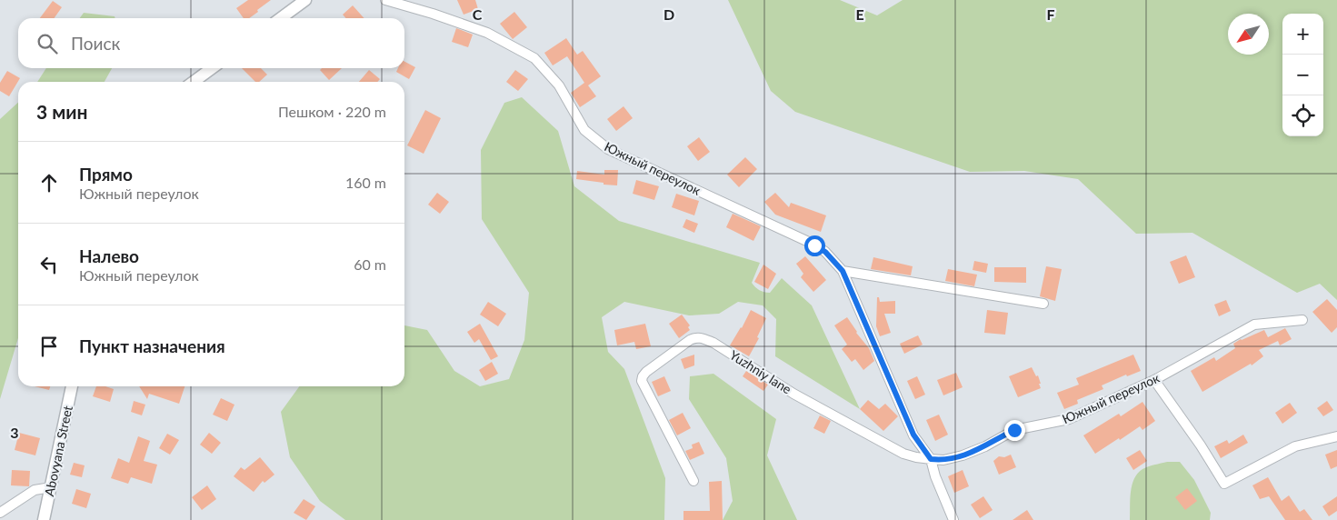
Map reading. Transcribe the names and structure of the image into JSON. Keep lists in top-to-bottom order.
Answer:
{
  "streets": {
    "street": ["Южный переулок", "Yuzhniy lane", "Abovyana Street"]
  },
  "crossings": [
    ["Южный переулок", "Yuzhniy lane"]
  ],
  "north": "bottom left",
  "page": {
    "map_buttons": ["+", "−"],
    "search": "Поиск",
    "heading": ["3 мин", "Пешком · 220 m"],
    "list": [
      ["Прямо", "Южный переулок", "160 m"],
      ["Налево", "Южный переулок", "60 m"],
      "Пункт назначения"
    ]
  },
  "grid": {
    "columns": [
      "C",
      "D",
      "E",
      "F"
    ],
    "rows": ["3"]
  }
}
